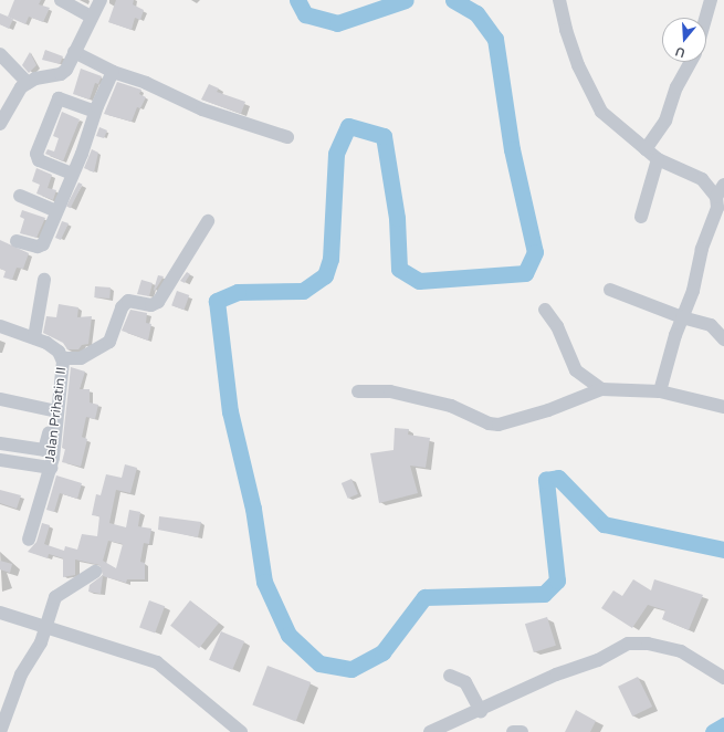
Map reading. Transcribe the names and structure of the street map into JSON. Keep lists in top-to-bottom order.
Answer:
{
  "streets": {
    "street": ["Jalan Prihatin II"]
  },
  "north": "bottom"
}
